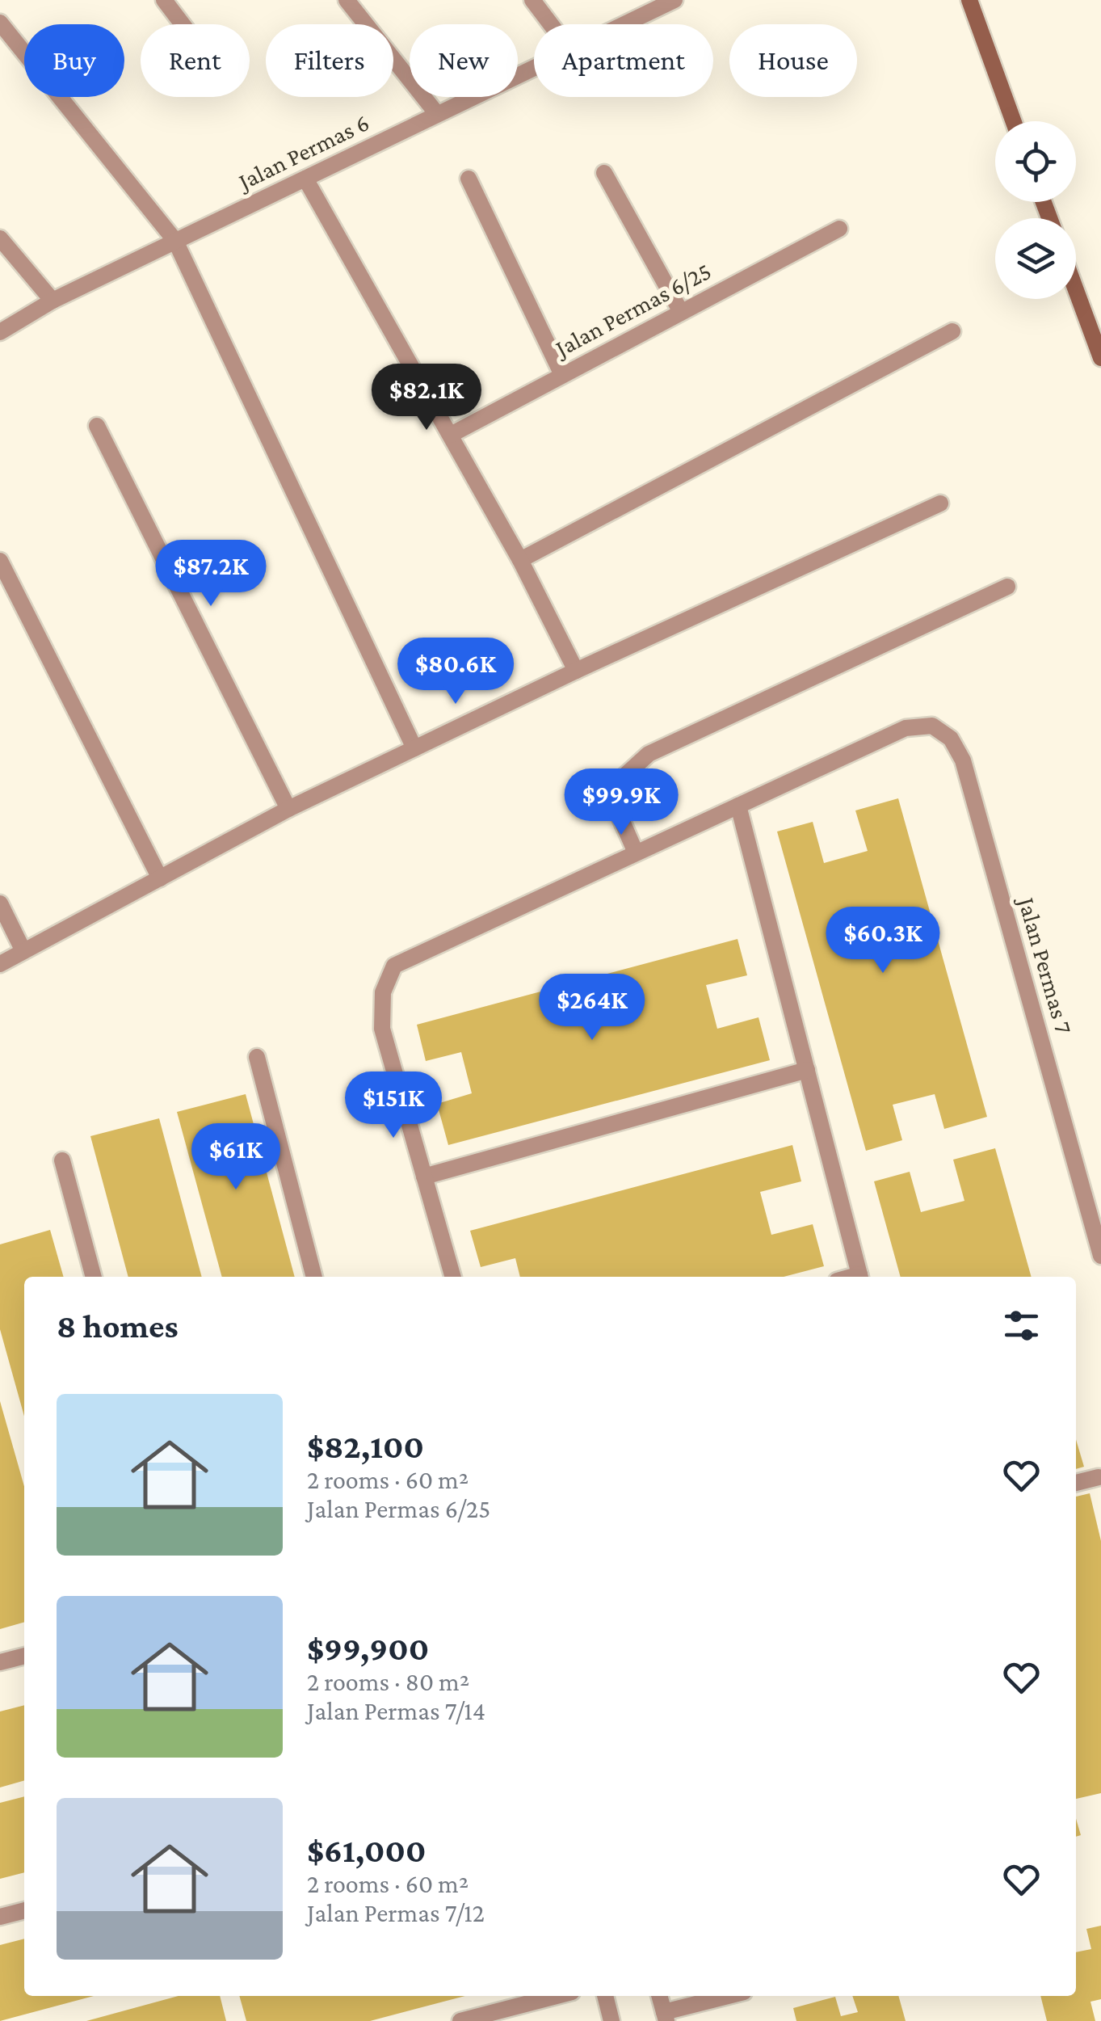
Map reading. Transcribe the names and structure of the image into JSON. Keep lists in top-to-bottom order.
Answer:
{
  "streets": {
    "street": ["Jalan Permas 6", "Jalan Permas 6/25", "Jalan Permas 7"]
  },
  "page": {
    "chip": [
      "Buy",
      "Rent",
      "Filters",
      "New",
      "Apartment",
      "House"
    ],
    "price": [
      "$82.1K",
      "$87.2K",
      "$80.6K",
      "$99.9K",
      "$60.3K",
      "$264K",
      "$151K",
      "$61K"
    ],
    "heading": "8 homes",
    "list": [
      {
        "name": "$82,100",
        "note": "2 rooms · 60 m² · Jalan Permas 6/25"
      },
      {
        "name": "$99,900",
        "note": "2 rooms · 80 m² · Jalan Permas 7/14"
      },
      {
        "name": "$61,000",
        "note": "2 rooms · 60 m² · Jalan Permas 7/12"
      }
    ]
  }
}
